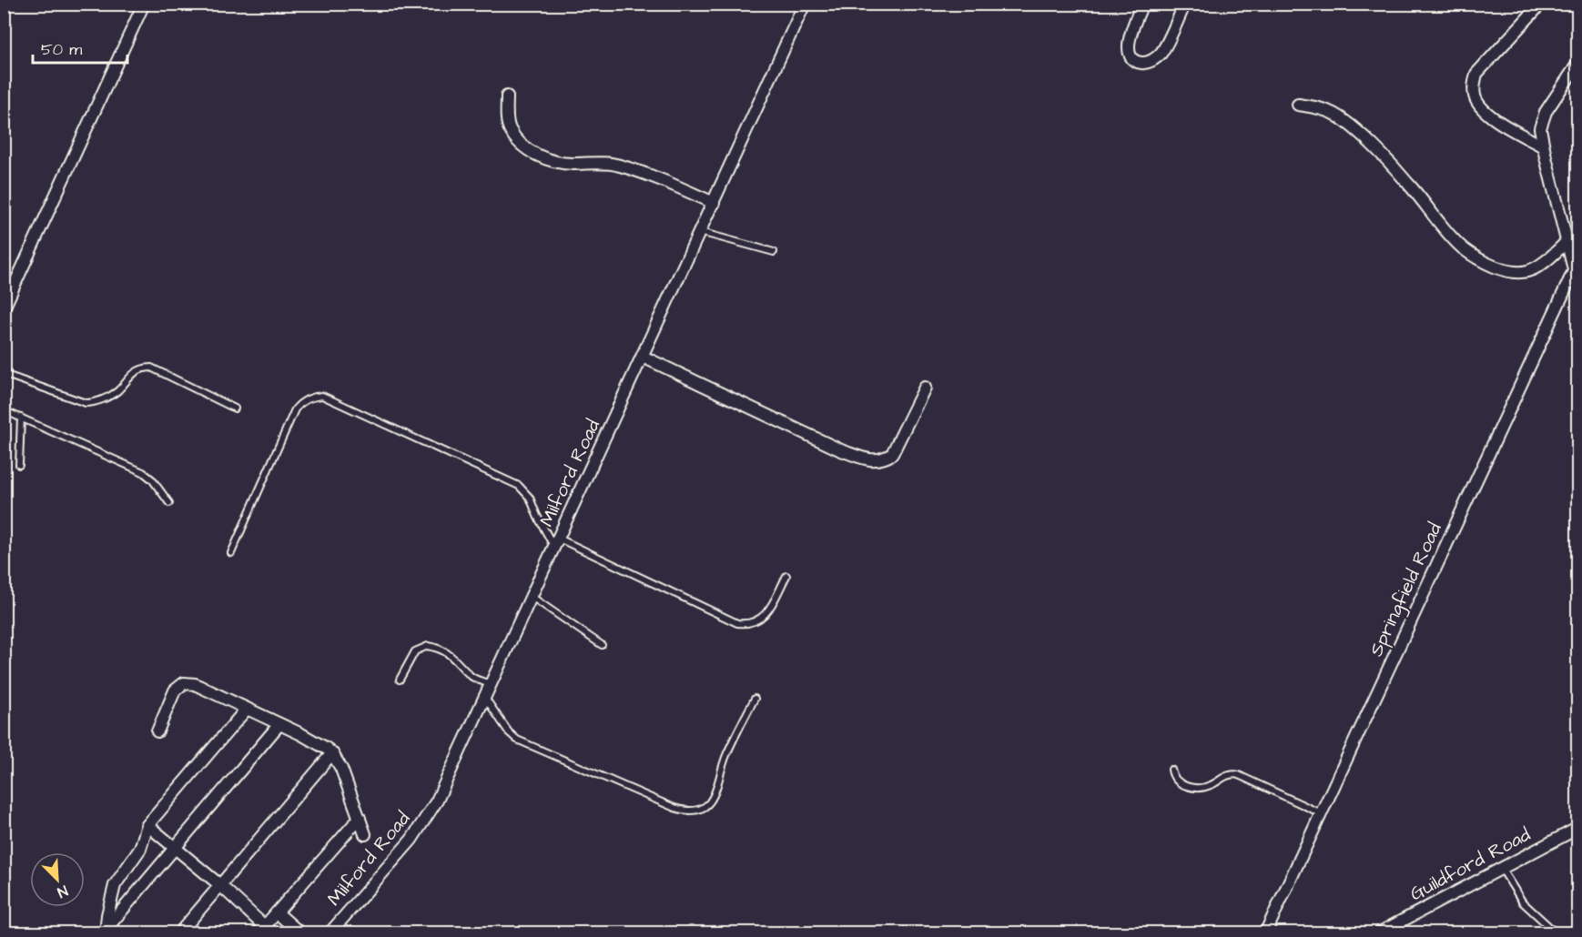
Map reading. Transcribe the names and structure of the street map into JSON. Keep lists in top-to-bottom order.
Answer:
{
  "streets": {
    "street": ["Milford Road", "Springfield Road", "Guildford Road"]
  },
  "scale_bar": "50 m",
  "north": "bottom right"
}
